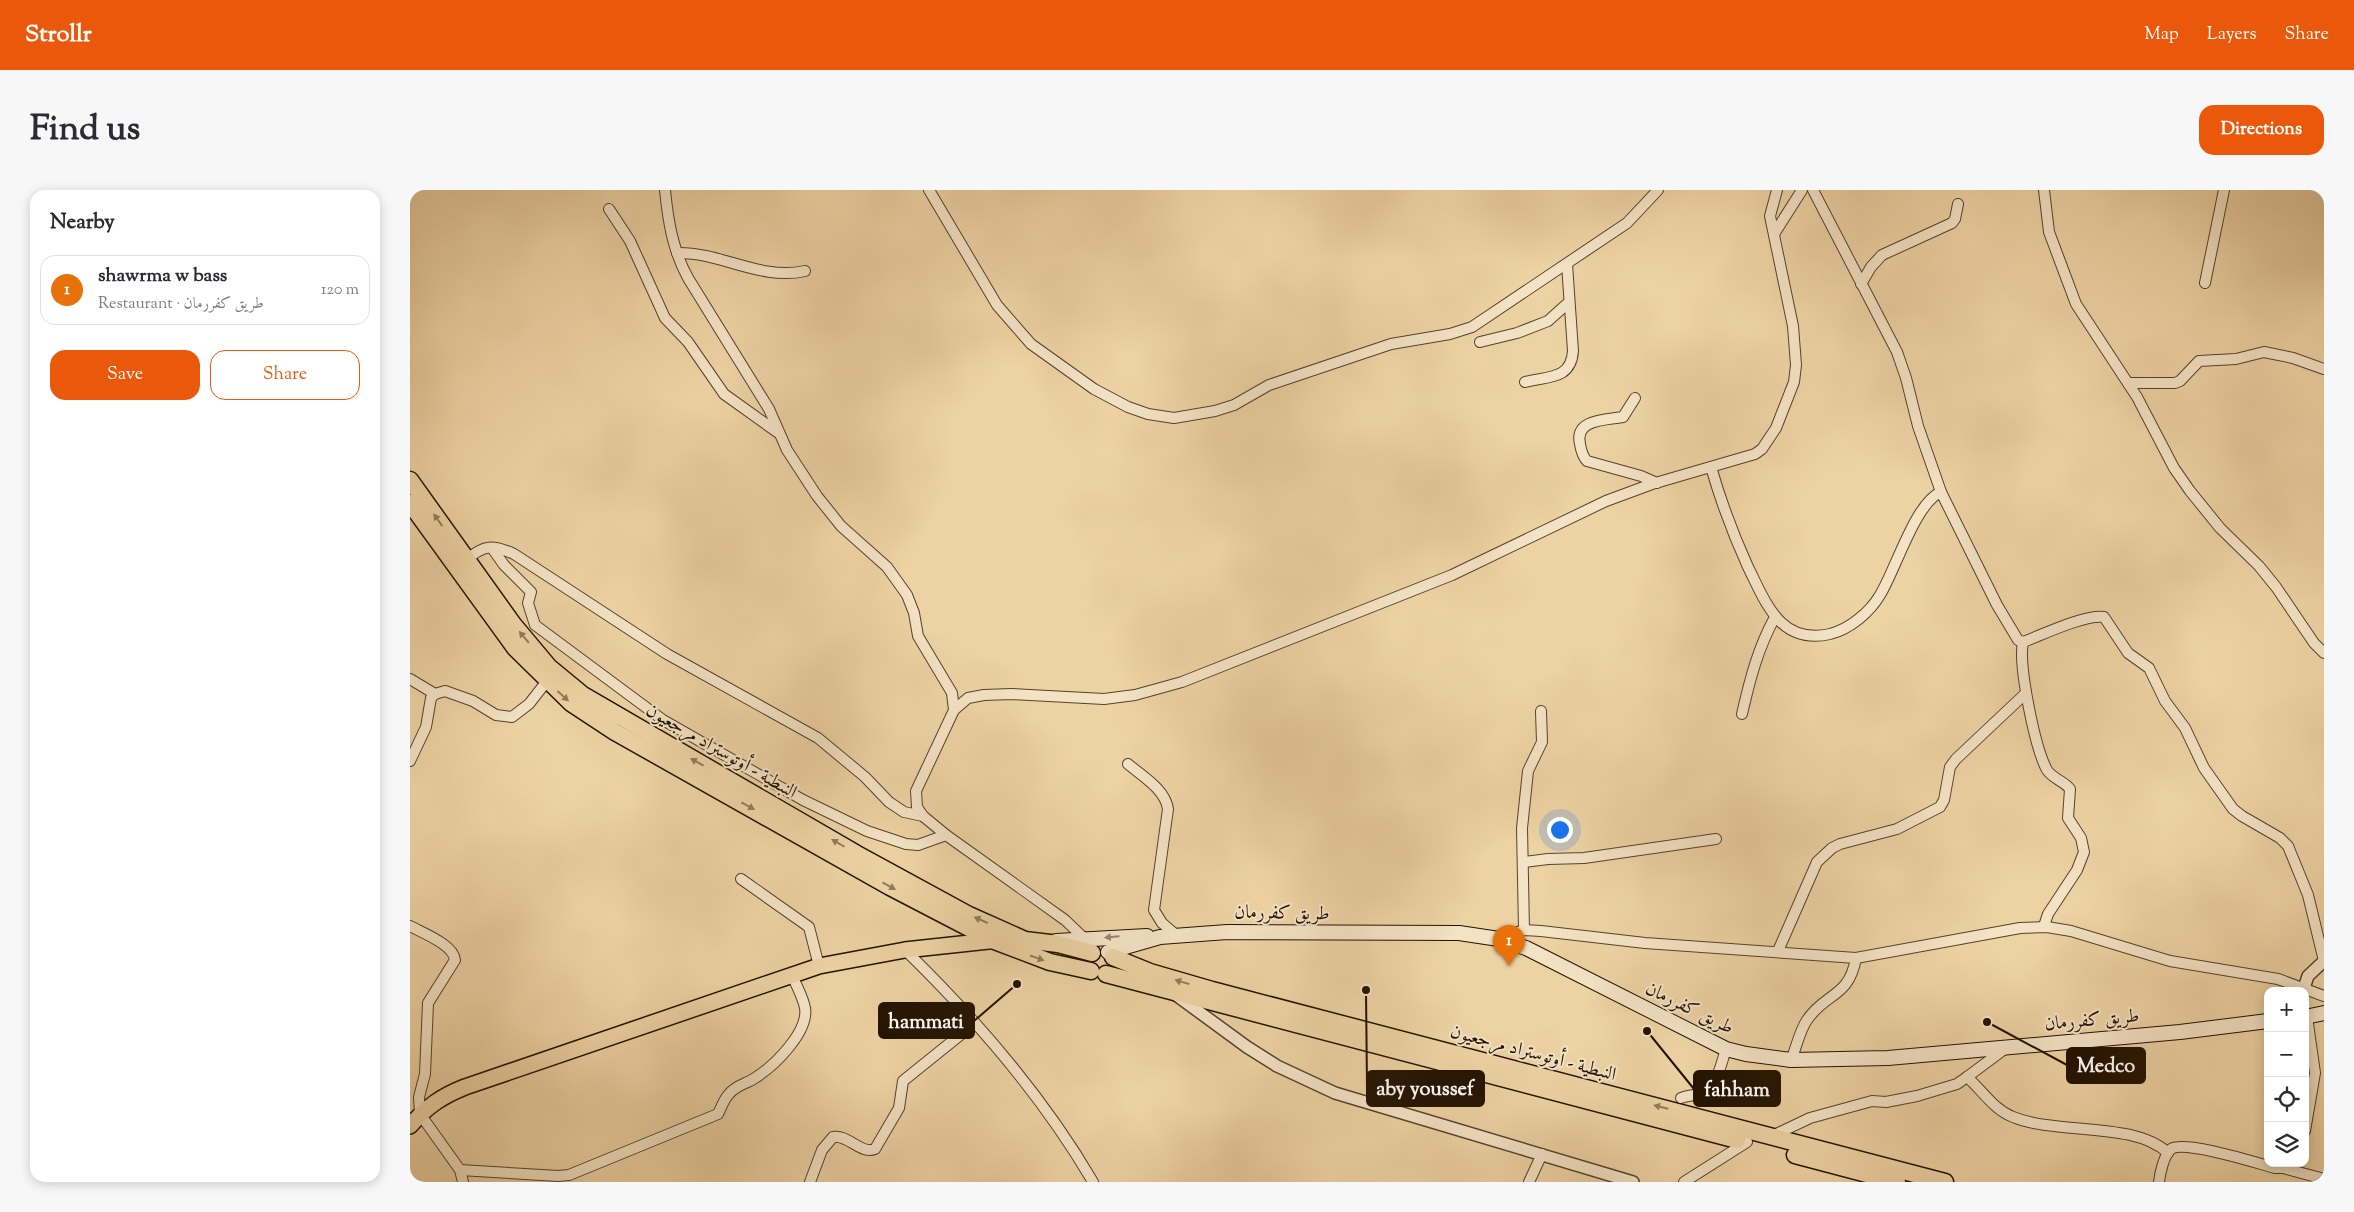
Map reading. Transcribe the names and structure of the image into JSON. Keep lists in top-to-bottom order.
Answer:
{
  "streets": {
    "highway": ["النبطية - أوتوستراد مرجعيون"],
    "main road": ["طريق كفررمان"]
  },
  "crossings": [
    ["النبطية - أوتوستراد مرجعيون", "طريق كفررمان"]
  ],
  "places": [
    "hammati",
    "aby youssef",
    "Medco",
    "fahham"
  ],
  "page": {
    "header": "Strollr",
    "nav": ["Map", "Layers", "Share"],
    "title": "Find us",
    "buttons": [
      "Directions",
      ["Save", "Share"]
    ],
    "heading": "Nearby",
    "list": [
      {
        "mark": "1",
        "name": "shawrma w bass",
        "note": "Restaurant · طريق كفررمان",
        "value": "120 m"
      }
    ],
    "pins": "1",
    "map_buttons": ["+", "−"]
  }
}
